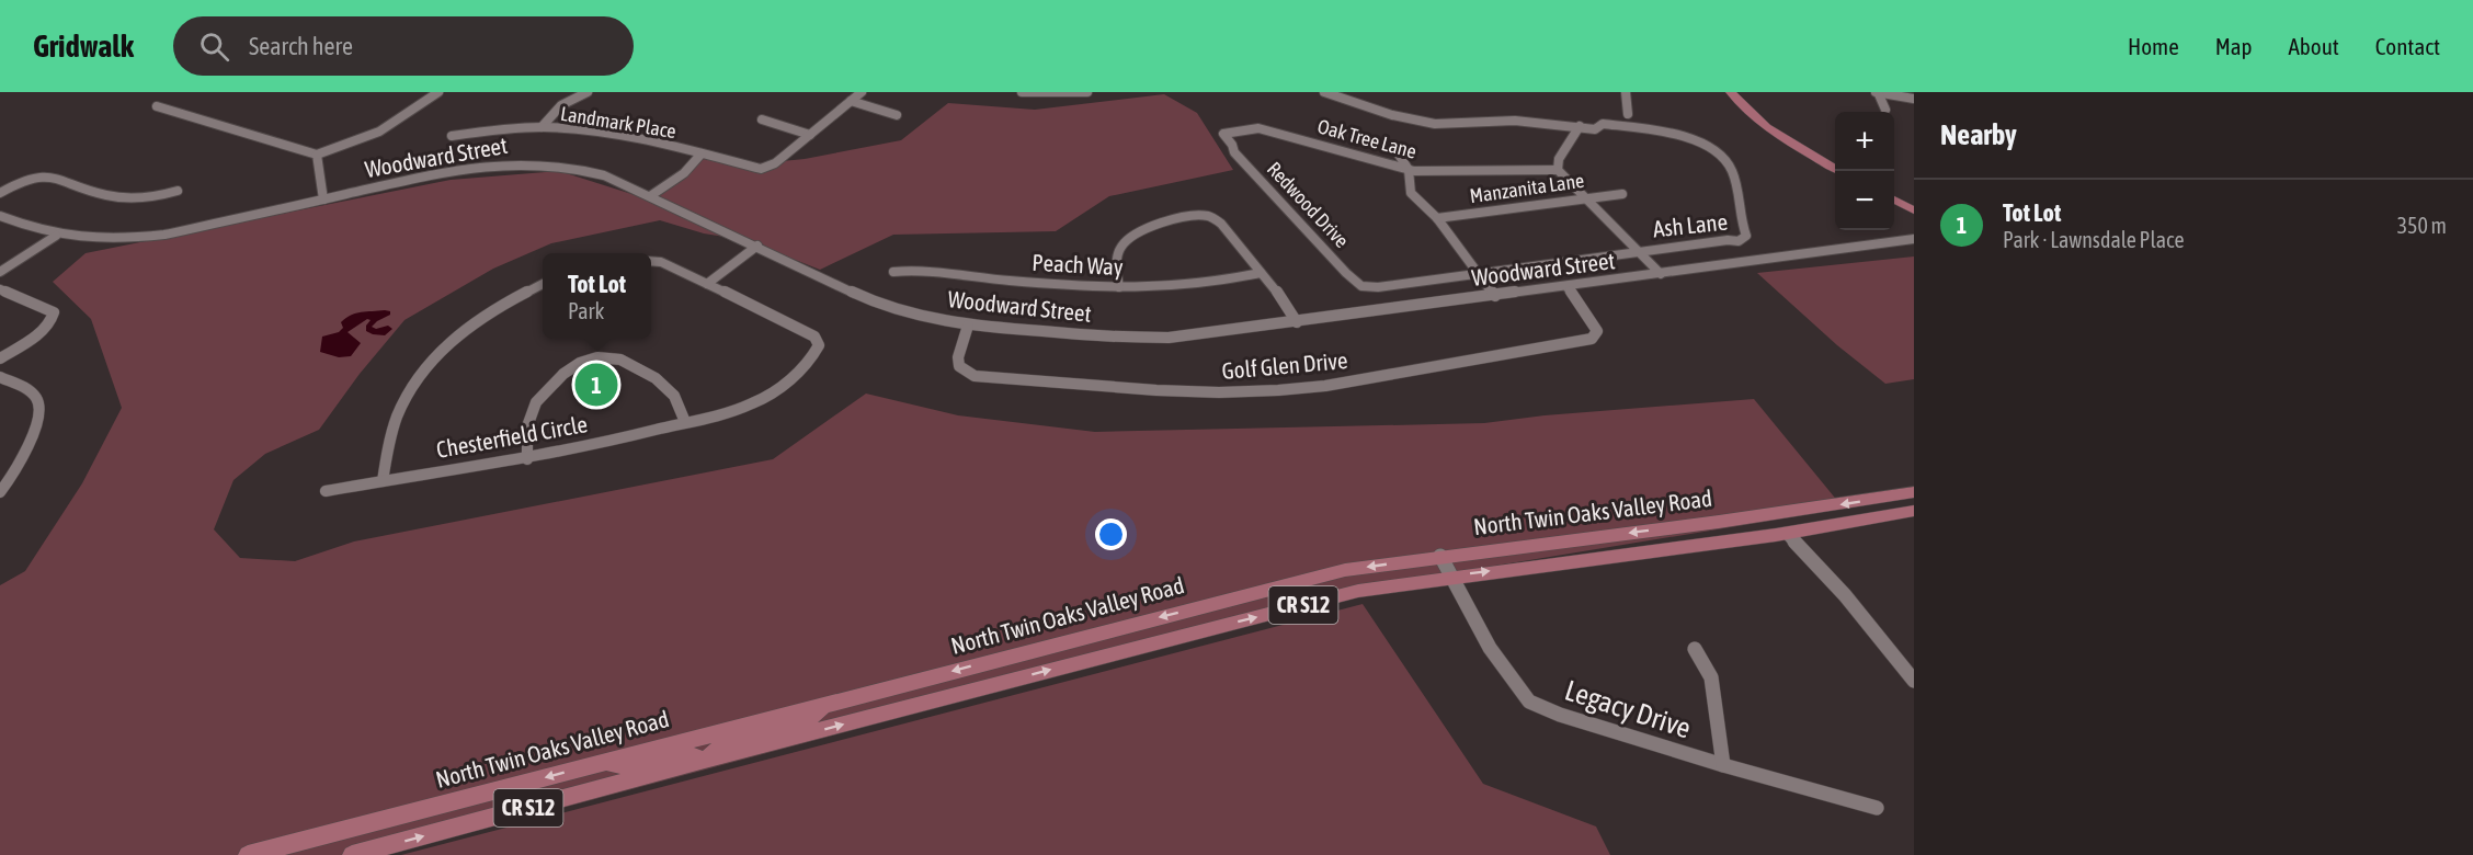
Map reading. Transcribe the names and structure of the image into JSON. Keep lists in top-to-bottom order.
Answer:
{
  "streets": {
    "main road": ["North Twin Oaks Valley Road", "CR S12"],
    "street": [
      "Landmark Place",
      "Oak Tree Lane",
      "Woodward Street",
      "Manzanita Lane",
      "Redwood Drive",
      "Ash Lane",
      "Peach Way",
      "Golf Glen Drive",
      "Chesterfield Circle",
      "Legacy Drive"
    ]
  },
  "crossings": [
    ["Oak Tree Lane", "Redwood Drive"],
    ["Woodward Street", "Golf Glen Drive"],
    ["Redwood Drive", "Ash Lane"],
    ["North Twin Oaks Valley Road", "Legacy Drive"]
  ],
  "page": {
    "header": "Gridwalk",
    "search": "Search here",
    "nav": [
      "Home",
      "Map",
      "About",
      "Contact"
    ],
    "heading": "Nearby",
    "map_buttons": ["+", "−"],
    "list": [
      {
        "mark": "1",
        "name": "Tot Lot",
        "note": "Park · Lawnsdale Place",
        "value": "350 m"
      }
    ],
    "popup": ["Tot Lot", "Park"],
    "pins": "1"
  }
}
